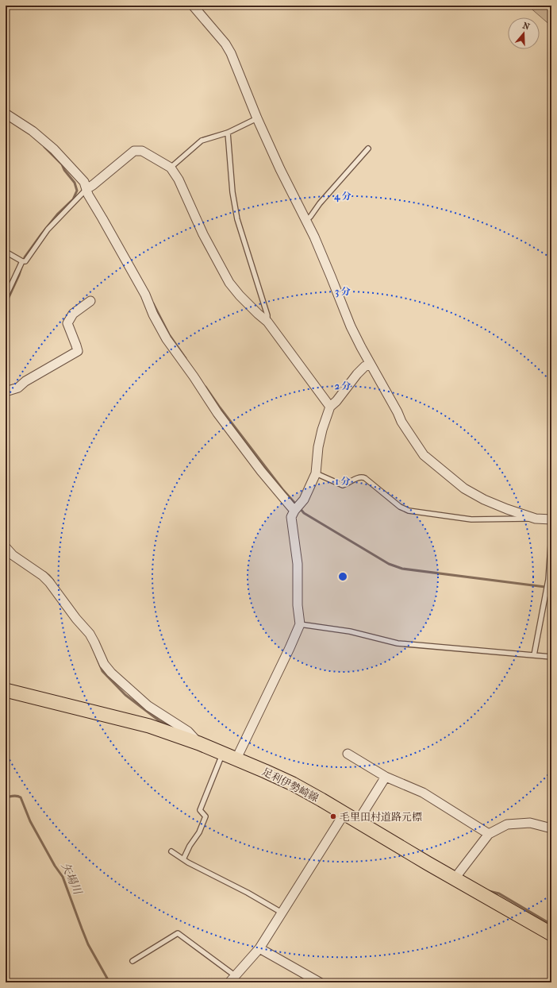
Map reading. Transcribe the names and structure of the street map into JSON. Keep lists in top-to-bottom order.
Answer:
{
  "streets": {
    "main road": ["足利伊勢崎線"]
  },
  "water": ["矢場川"],
  "places": ["毛里田村道路元標"],
  "north": "top",
  "rings": [
    "4 分",
    "3 分",
    "2 分",
    "1 分"
  ]
}
